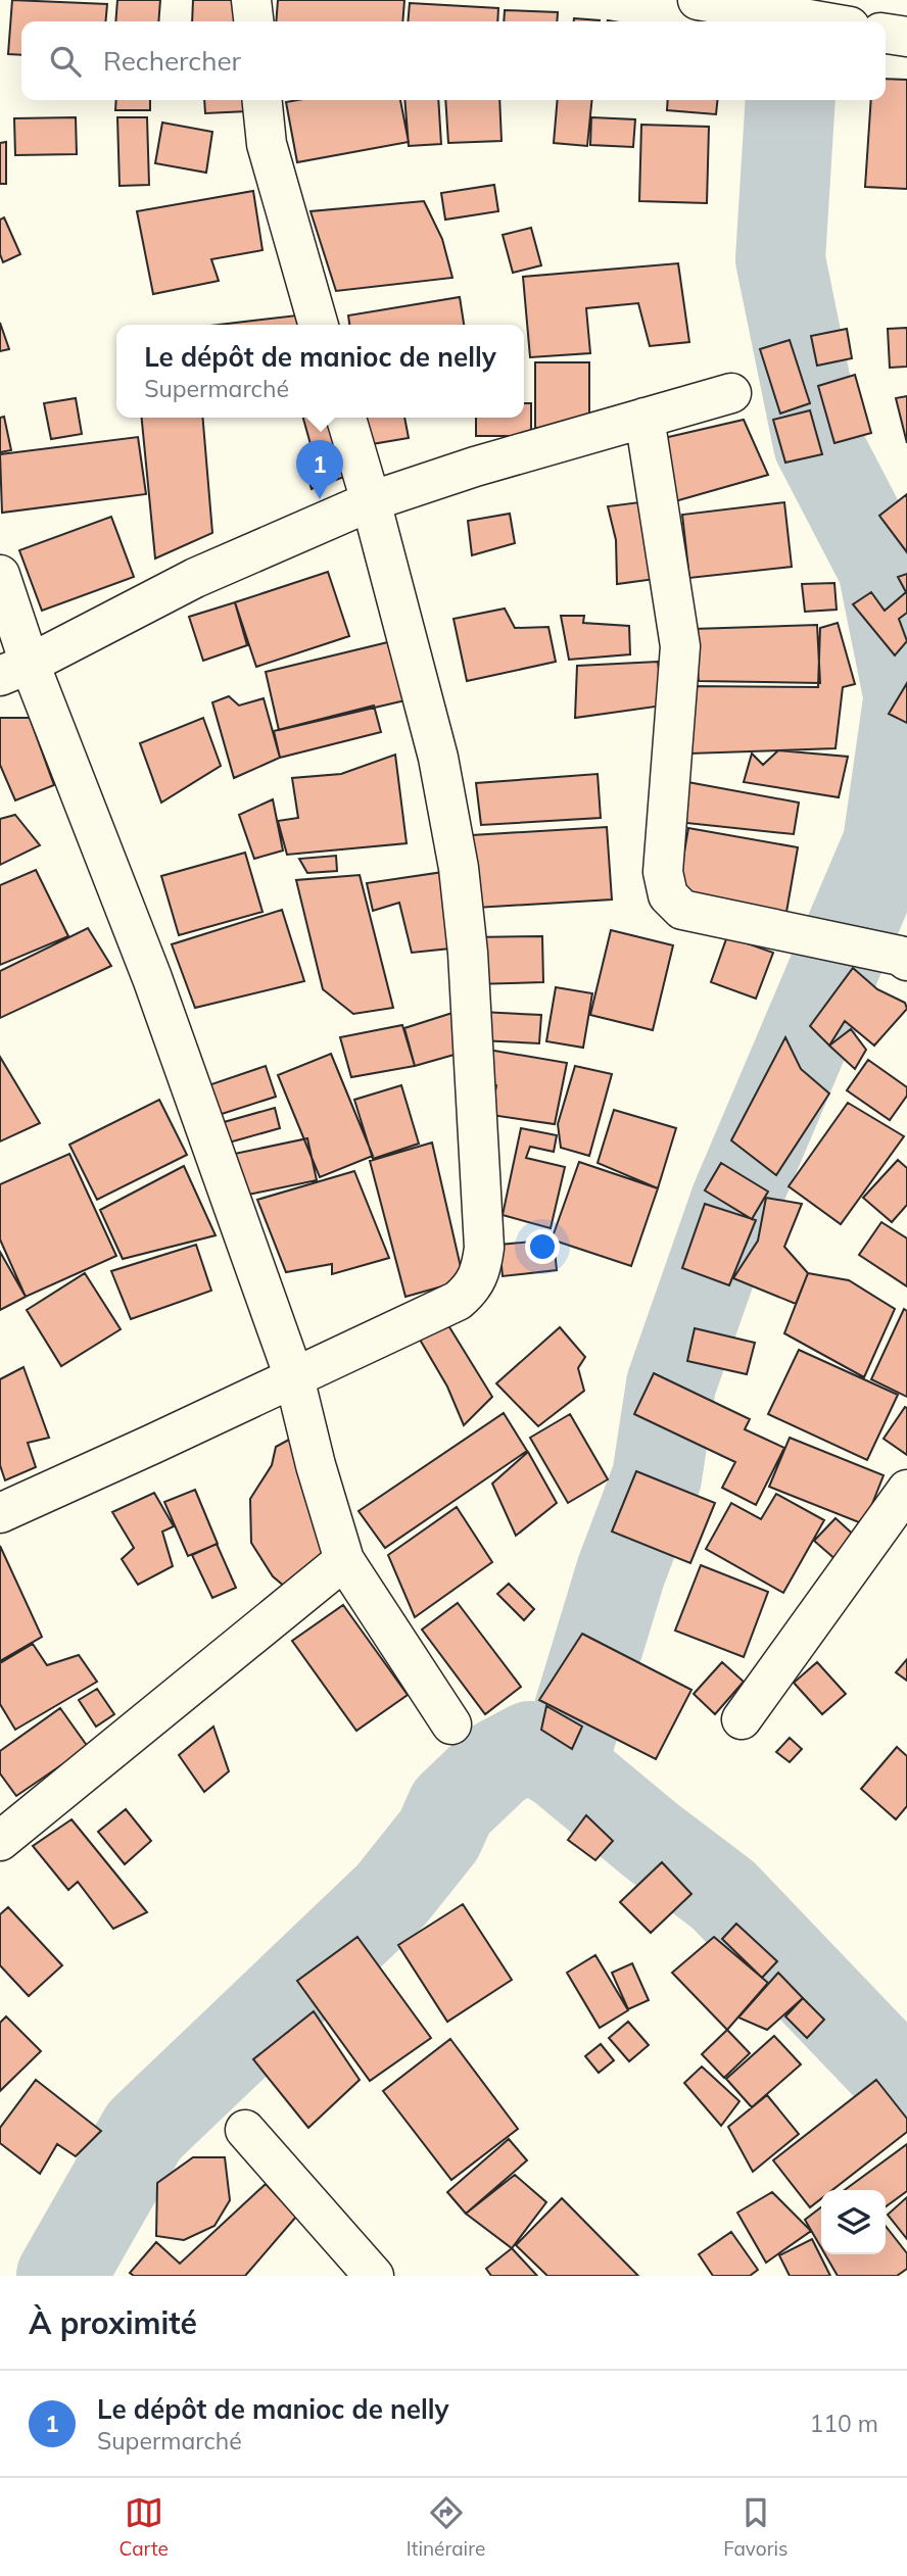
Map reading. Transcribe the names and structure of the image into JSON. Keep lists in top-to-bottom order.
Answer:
{
  "page": {
    "search": "Rechercher",
    "popup": ["Le dépôt de manioc de nelly", "Supermarché"],
    "pins": "1",
    "heading": "À proximité",
    "list": [
      {
        "mark": "1",
        "name": "Le dépôt de manioc de nelly",
        "note": "Supermarché",
        "value": "110 m"
      }
    ],
    "nav": ["Carte", "Itinéraire", "Favoris"]
  }
}
